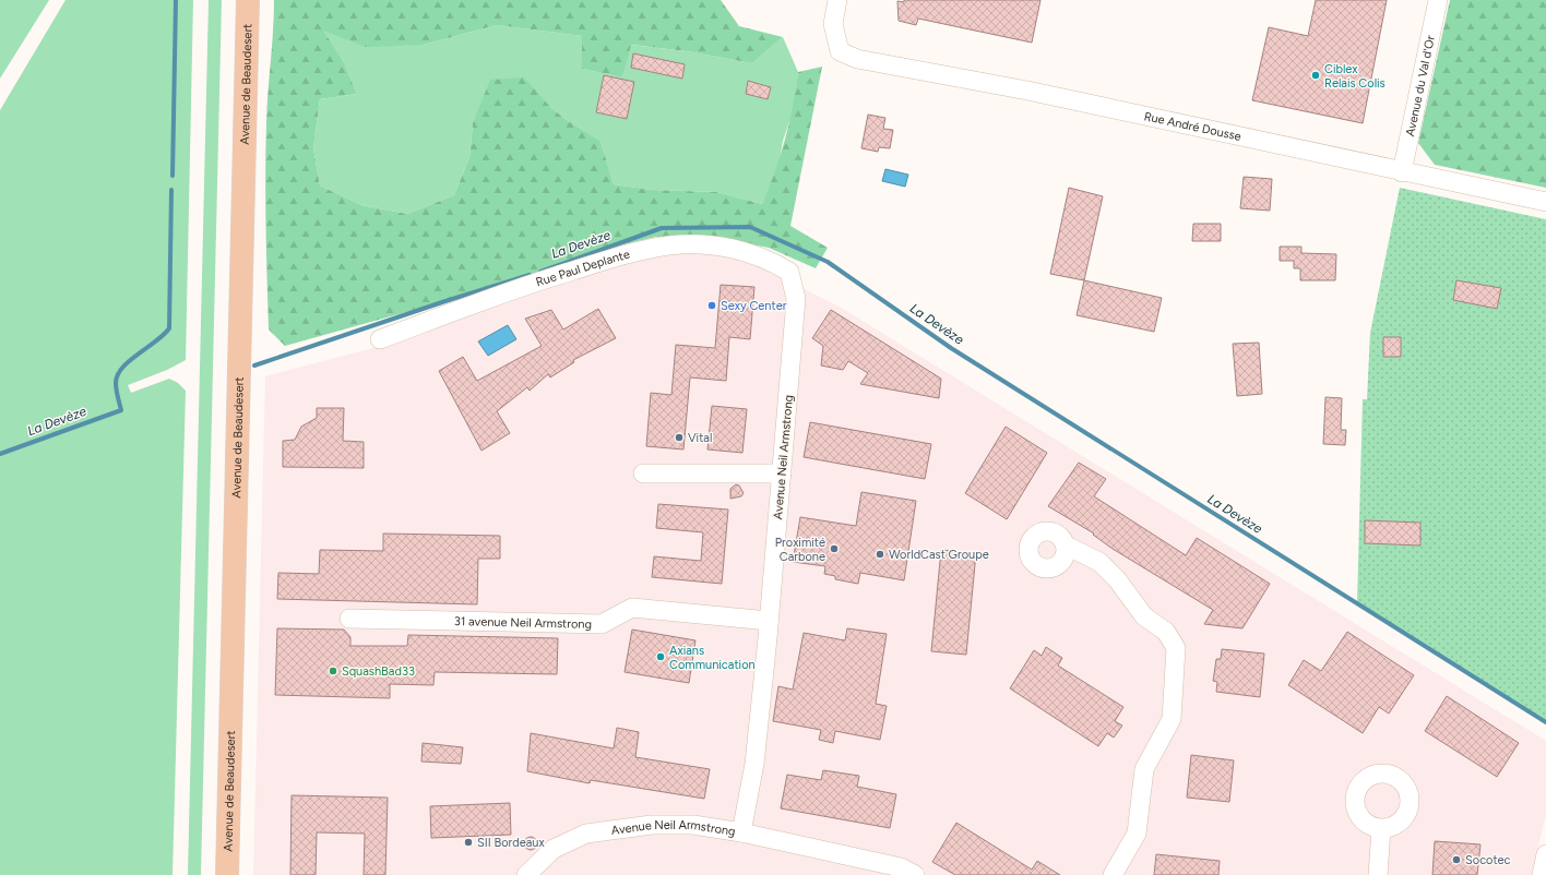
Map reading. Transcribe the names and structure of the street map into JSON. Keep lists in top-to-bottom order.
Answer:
{
  "streets": {
    "main road": ["Avenue de Beaudesert"],
    "street": [
      "Avenue du Val d'Or",
      "Rue André Dousse",
      "Rue Paul Deplante",
      "Avenue Neil Armstrong",
      "31 avenue Neil Armstrong"
    ]
  },
  "crossings": [
    ["Avenue du Val d'Or", "Rue André Dousse"],
    ["Rue Paul Deplante", "Avenue Neil Armstrong"],
    ["Avenue Neil Armstrong", "31 avenue Neil Armstrong"]
  ],
  "water": ["La Devèze"],
  "places": [
    "Ciblex Relais Colis",
    "Sexy Center",
    "Vital",
    "Proximité Carbone",
    "WorldCast Groupe",
    "Axians Communication",
    "SquashBad33",
    "SII Bordeaux",
    "Socotec"
  ]
}
